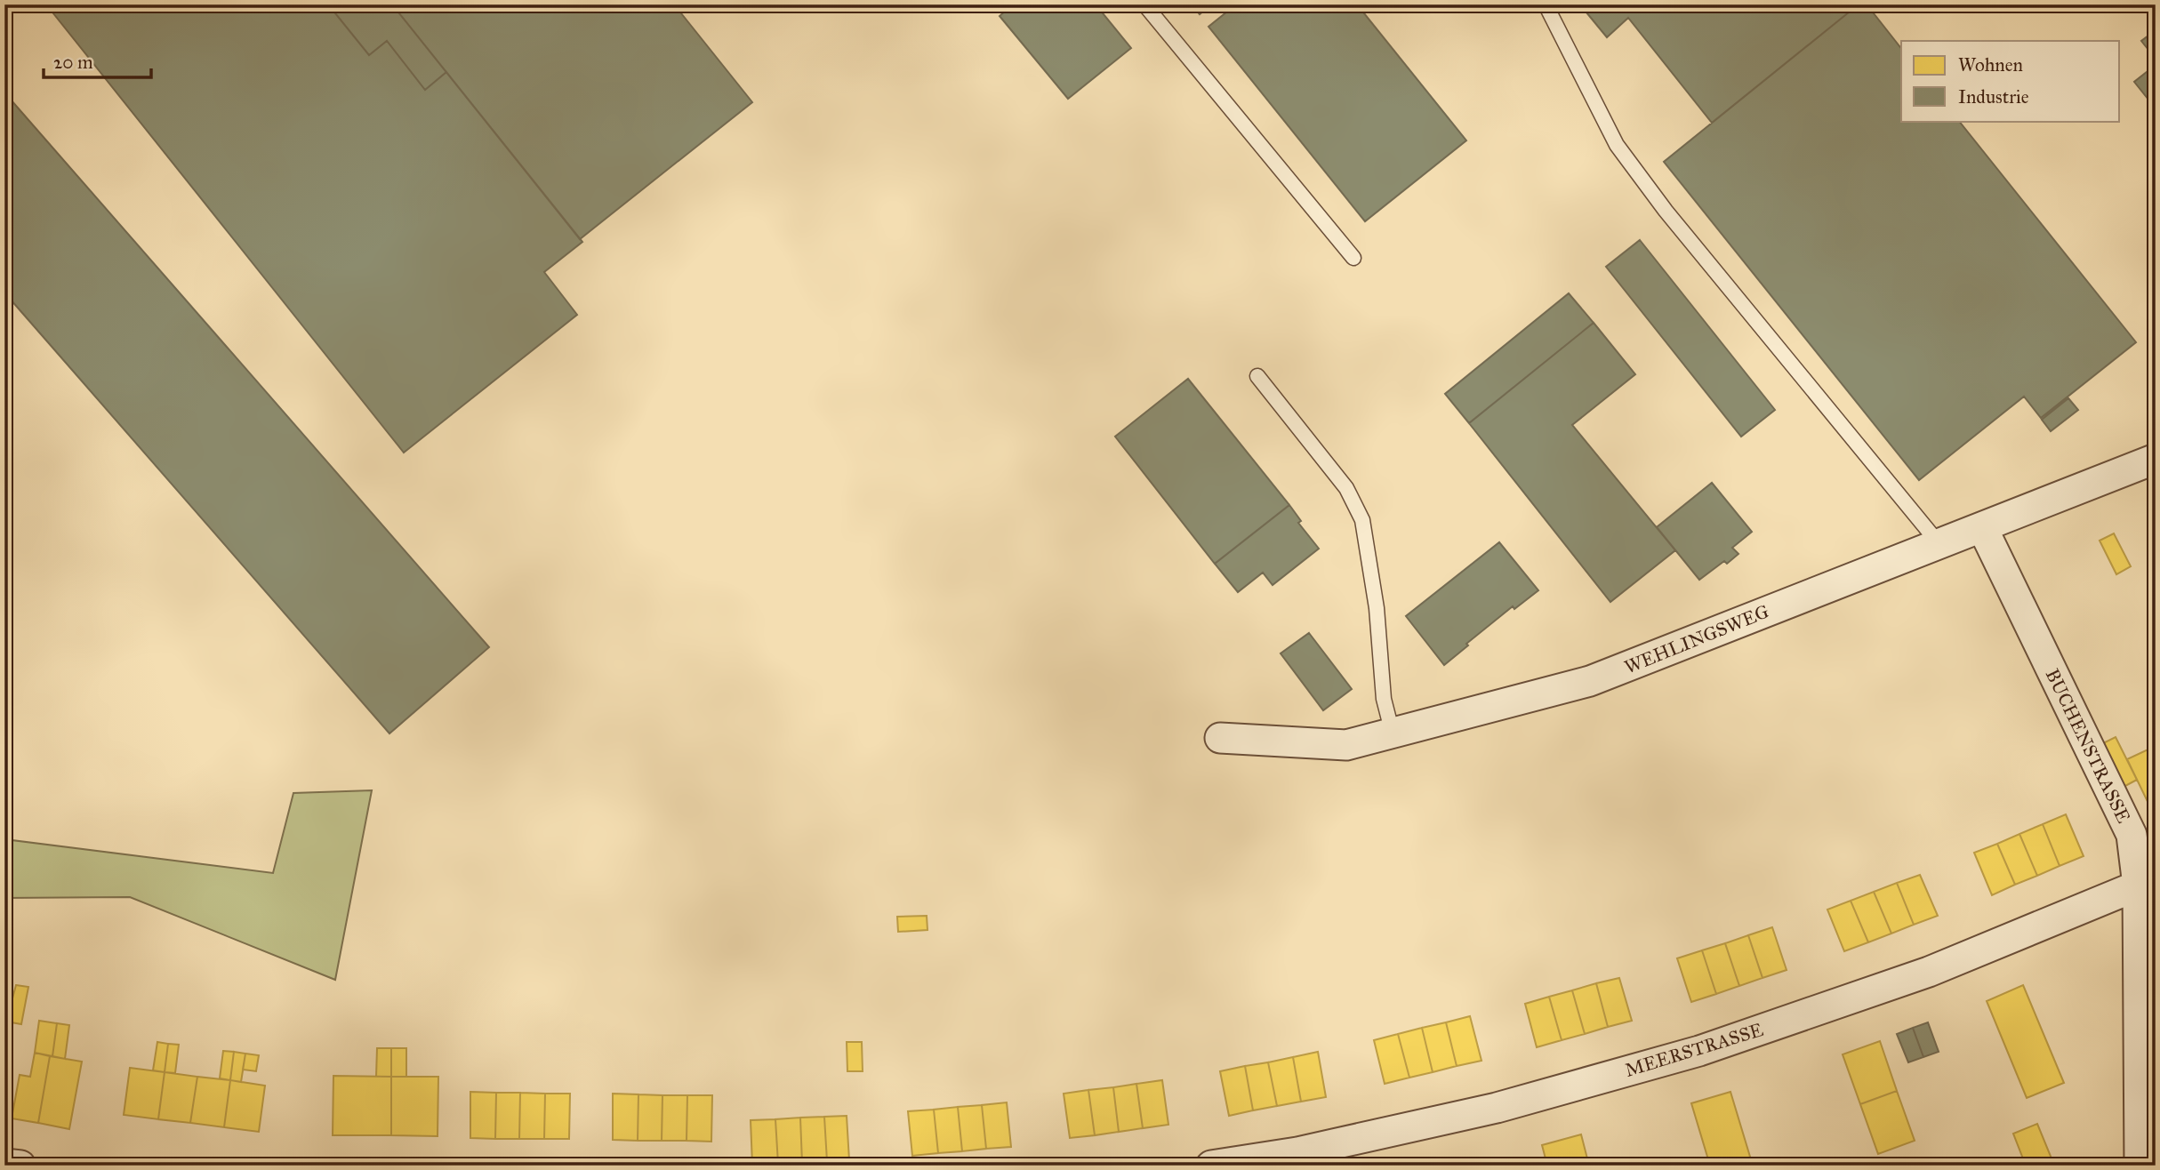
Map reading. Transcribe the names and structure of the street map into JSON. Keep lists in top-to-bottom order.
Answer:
{
  "streets": {
    "street": ["WEHLINGSWEG", "BUCHENSTRASSE", "MEERSTRASSE"]
  },
  "crossings": [
    ["WEHLINGSWEG", "BUCHENSTRASSE"],
    ["BUCHENSTRASSE", "MEERSTRASSE"]
  ],
  "legend": ["Wohnen", "Industrie"],
  "scale_bar": "20 m"
}
